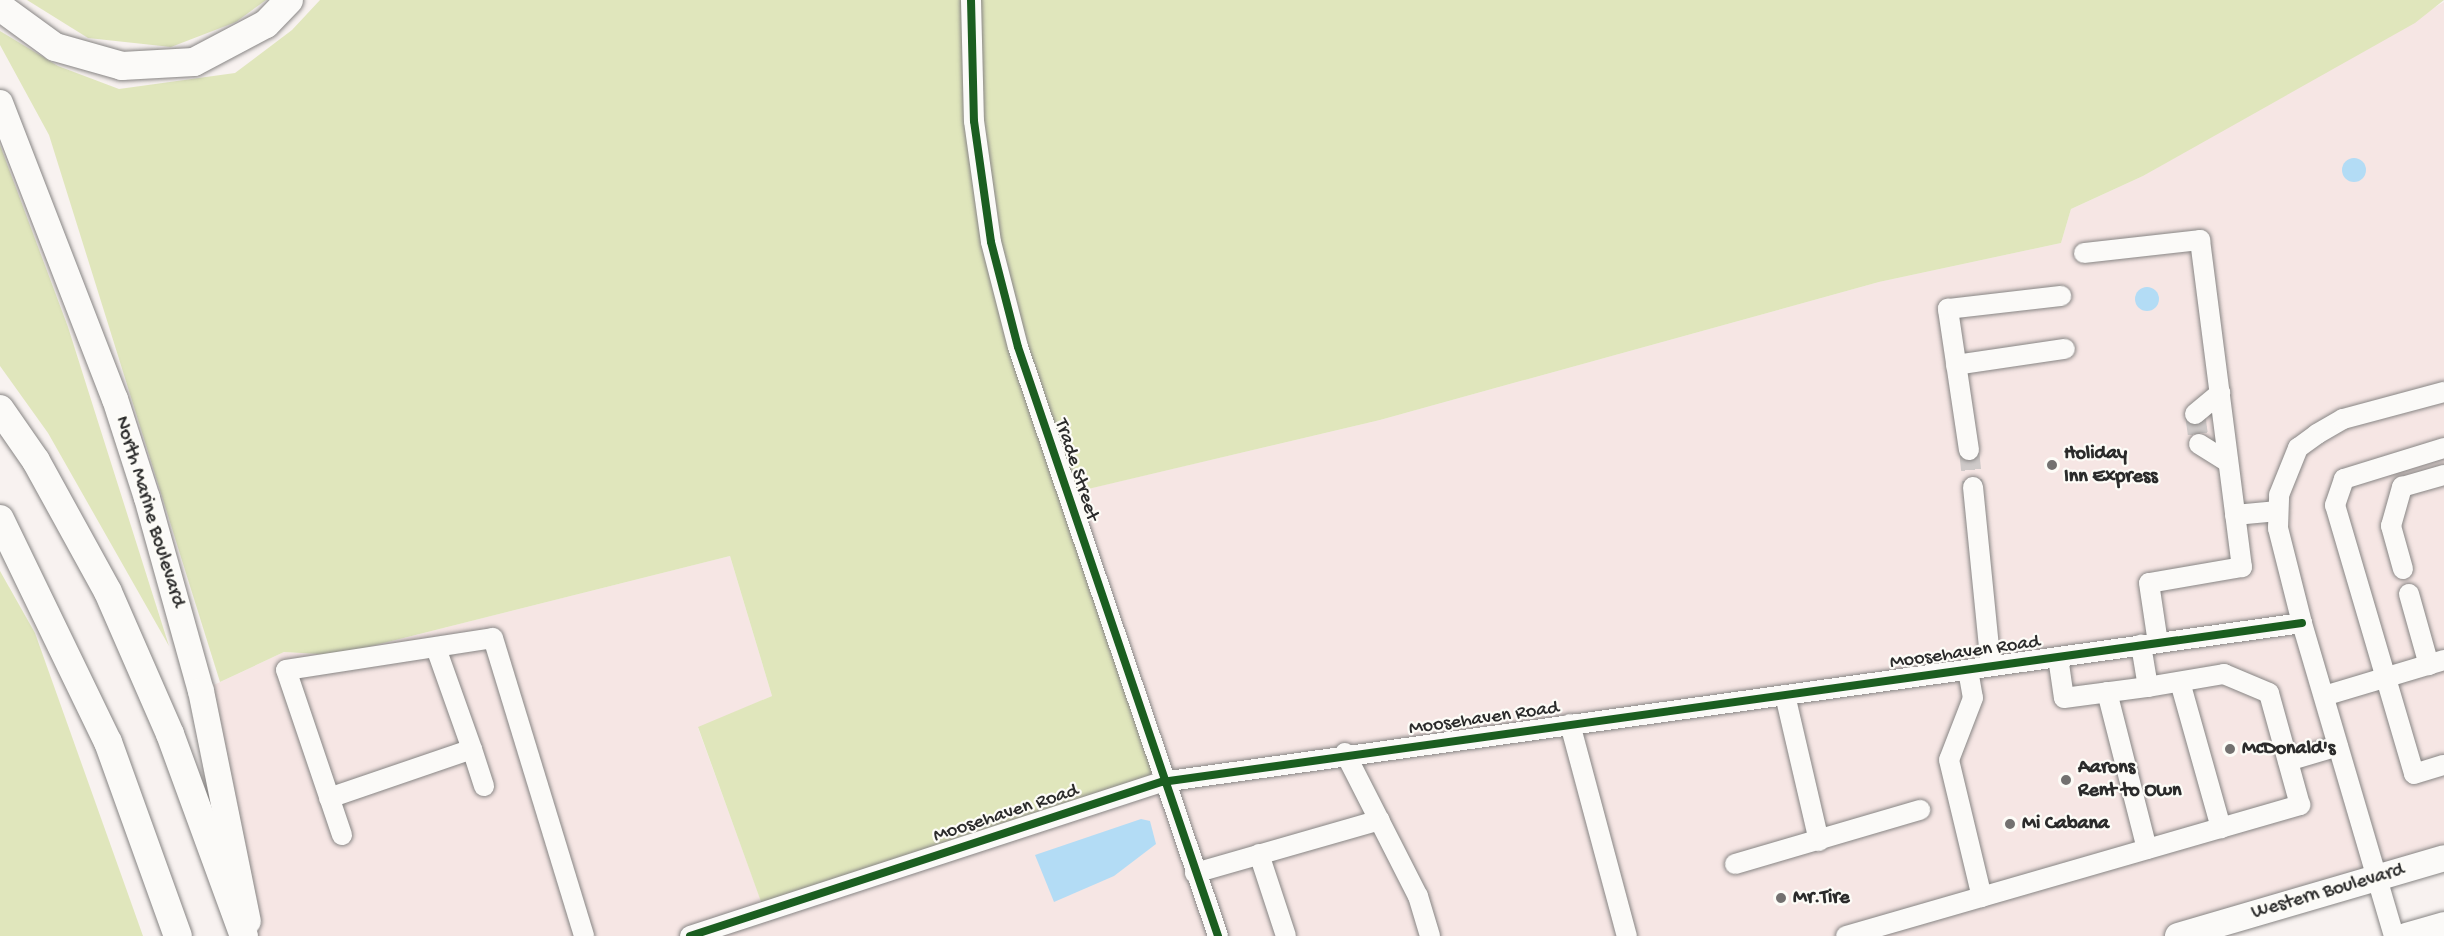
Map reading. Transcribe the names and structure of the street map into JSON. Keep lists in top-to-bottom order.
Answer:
{
  "streets": {
    "main road": ["North Marine Boulevard", "Western Boulevard"],
    "street": ["Trade Street", "Moosehaven Road"]
  },
  "crossings": [
    ["Trade Street", "Moosehaven Road"]
  ],
  "places": [
    "Holiday Inn Express",
    "McDonald's",
    "Aarons Rent to Own",
    "Mi Cabana",
    "Mr.Tire"
  ]
}
